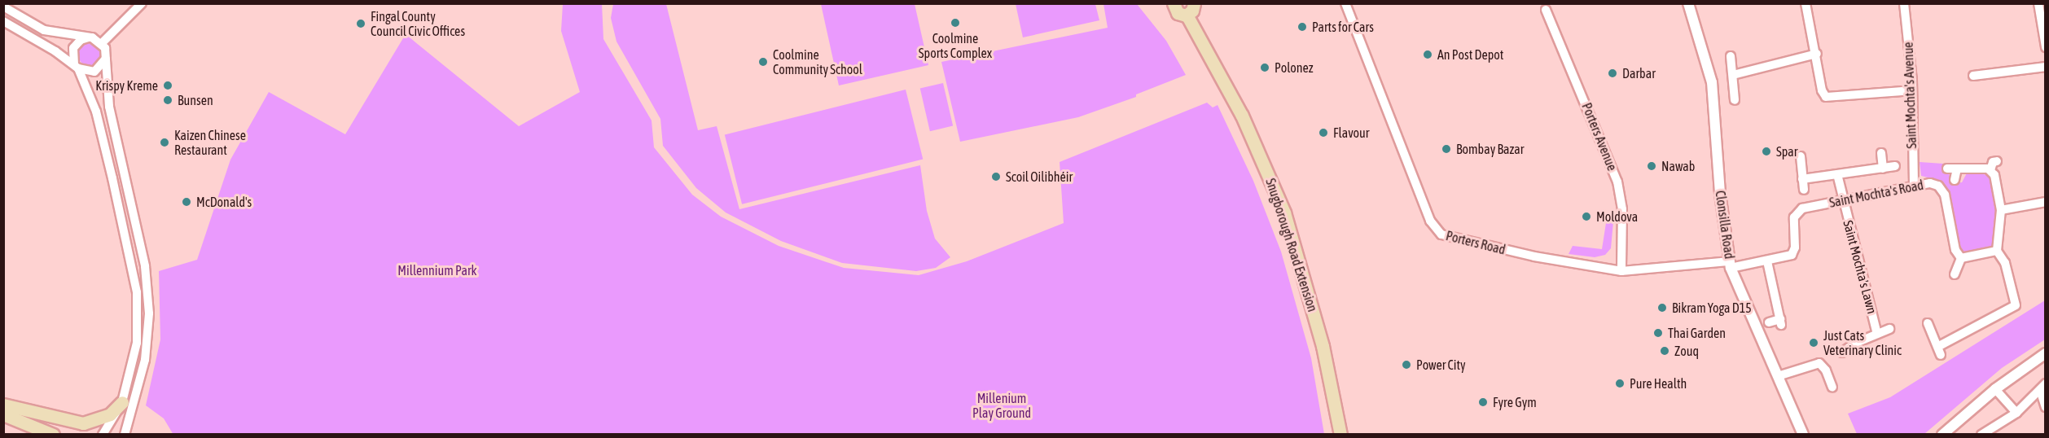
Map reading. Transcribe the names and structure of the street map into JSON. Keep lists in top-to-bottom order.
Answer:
{
  "streets": {
    "main road": ["Snugborough Road Extension"],
    "street": [
      "Saint Mochta's Avenue",
      "Porters Avenue",
      "Saint Mochta's Road",
      "Clonsilla Road",
      "Porters Road",
      "Saint Mochta's Lawn"
    ]
  },
  "crossings": [
    ["Saint Mochta's Avenue", "Saint Mochta's Road"],
    ["Porters Avenue", "Porters Road"],
    ["Saint Mochta's Road", "Clonsilla Road"],
    ["Saint Mochta's Road", "Porters Road"],
    ["Saint Mochta's Road", "Saint Mochta's Lawn"],
    ["Clonsilla Road", "Porters Road"]
  ],
  "parks": ["Millennium Park", "Millenium Play Ground"],
  "places": [
    "Coolmine Sports Complex",
    "Fingal County Council Civic Offices",
    "Parts for Cars",
    "An Post Depot",
    "Coolmine Community School",
    "Polonez",
    "Darbar",
    "Krispy Kreme",
    "Bunsen",
    "Flavour",
    "Kaizen Chinese Restaurant",
    "Bombay Bazar",
    "Spar",
    "Nawab",
    "Scoil Oilibhéir",
    "McDonald's",
    "Moldova",
    "Bikram Yoga D15",
    "Thai Garden",
    "Just Cats Veterinary Clinic",
    "Zouq",
    "Power City",
    "Pure Health",
    "Fyre Gym"
  ]
}
